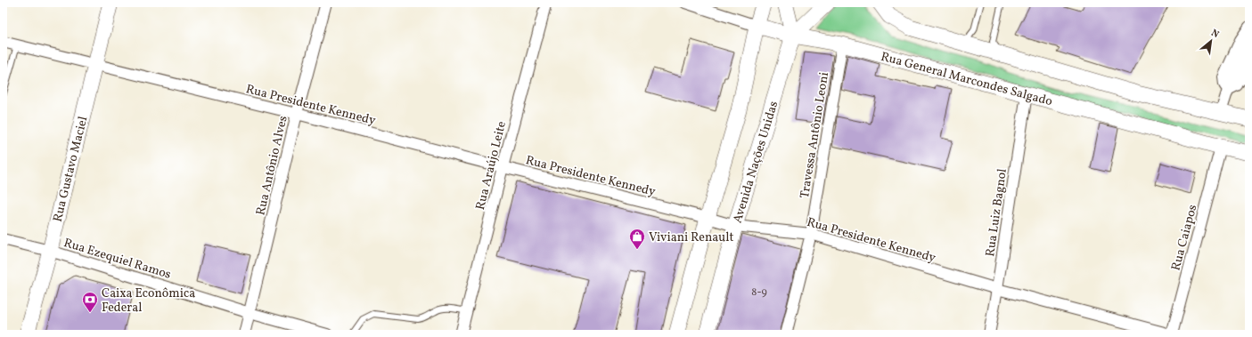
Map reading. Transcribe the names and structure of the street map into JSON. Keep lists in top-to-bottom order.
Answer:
{
  "streets": {
    "street": [
      "Rua General Marcondes Salgado",
      "Rua Presidente Kennedy",
      "Travessa Antônio Leoni",
      "Avenida Nações Unidas",
      "Rua Antônio Alves",
      "Rua Araújo Leite",
      "Rua Gustavo Maciel",
      "Rua Luiz Bagnol",
      "Rua Caiapos",
      "Rua Ezequiel Ramos"
    ]
  },
  "crossings": [
    ["Rua General Marcondes Salgado", "Travessa Antônio Leoni"],
    ["Rua General Marcondes Salgado", "Avenida Nações Unidas"],
    ["Rua General Marcondes Salgado", "Rua Luiz Bagnol"],
    ["Rua General Marcondes Salgado", "Rua Caiapos"],
    ["Rua Presidente Kennedy", "Travessa Antônio Leoni"],
    ["Rua Presidente Kennedy", "Avenida Nações Unidas"],
    ["Rua Presidente Kennedy", "Rua Antônio Alves"],
    ["Rua Presidente Kennedy", "Rua Araújo Leite"],
    ["Rua Presidente Kennedy", "Rua Gustavo Maciel"],
    ["Rua Presidente Kennedy", "Rua Luiz Bagnol"],
    ["Rua Presidente Kennedy", "Rua Caiapos"],
    ["Rua Antônio Alves", "Rua Ezequiel Ramos"],
    ["Rua Gustavo Maciel", "Rua Ezequiel Ramos"]
  ],
  "places": {
    "shop": ["Viviani Renault"],
    "bank": ["Caixa Econômica Federal"]
  },
  "house_numbers": ["8-9"],
  "north": "top right"
}
